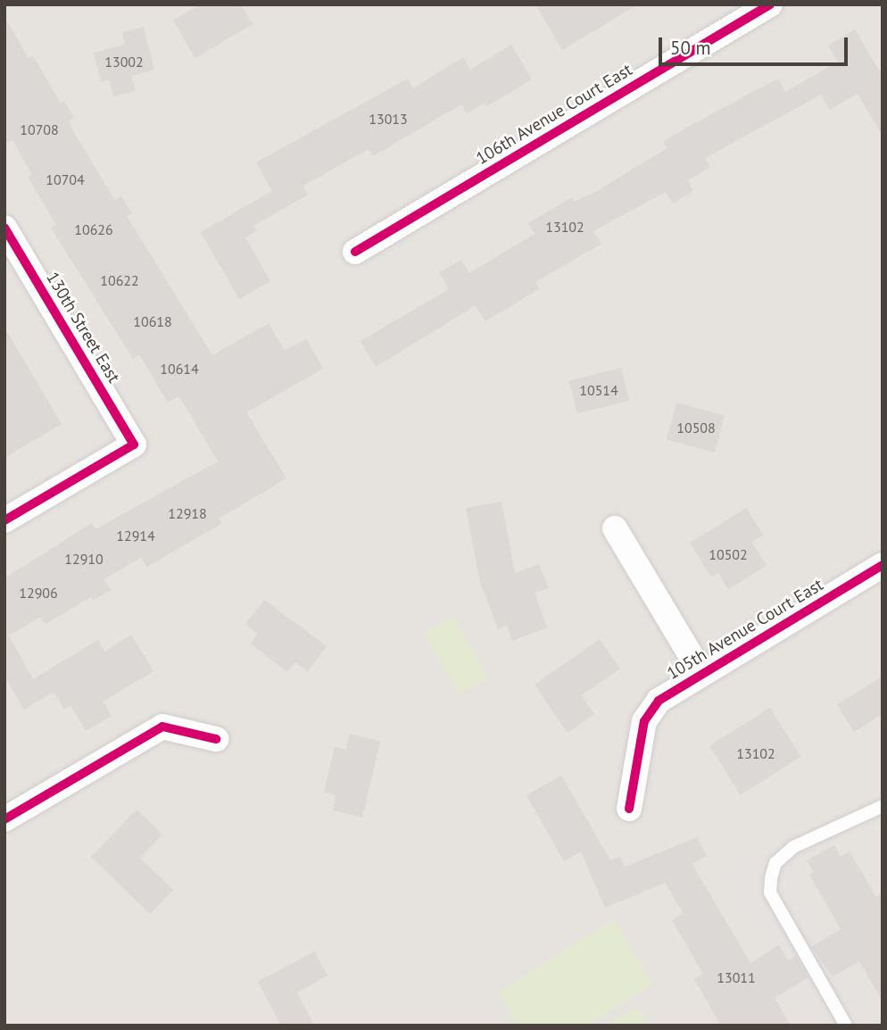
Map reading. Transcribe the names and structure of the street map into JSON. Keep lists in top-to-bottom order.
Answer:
{
  "streets": {
    "street": ["106th Avenue Court East", "130th Street East", "105th Avenue Court East"]
  },
  "house_numbers": [
    "13002",
    "13013",
    "10708",
    "10704",
    "13102",
    "10626",
    "10622",
    "10618",
    "10614",
    "10514",
    "10508",
    "12918",
    "12914",
    "10502",
    "12910",
    "12906",
    "13102",
    "13011"
  ],
  "scale_bar": "50 m"
}
